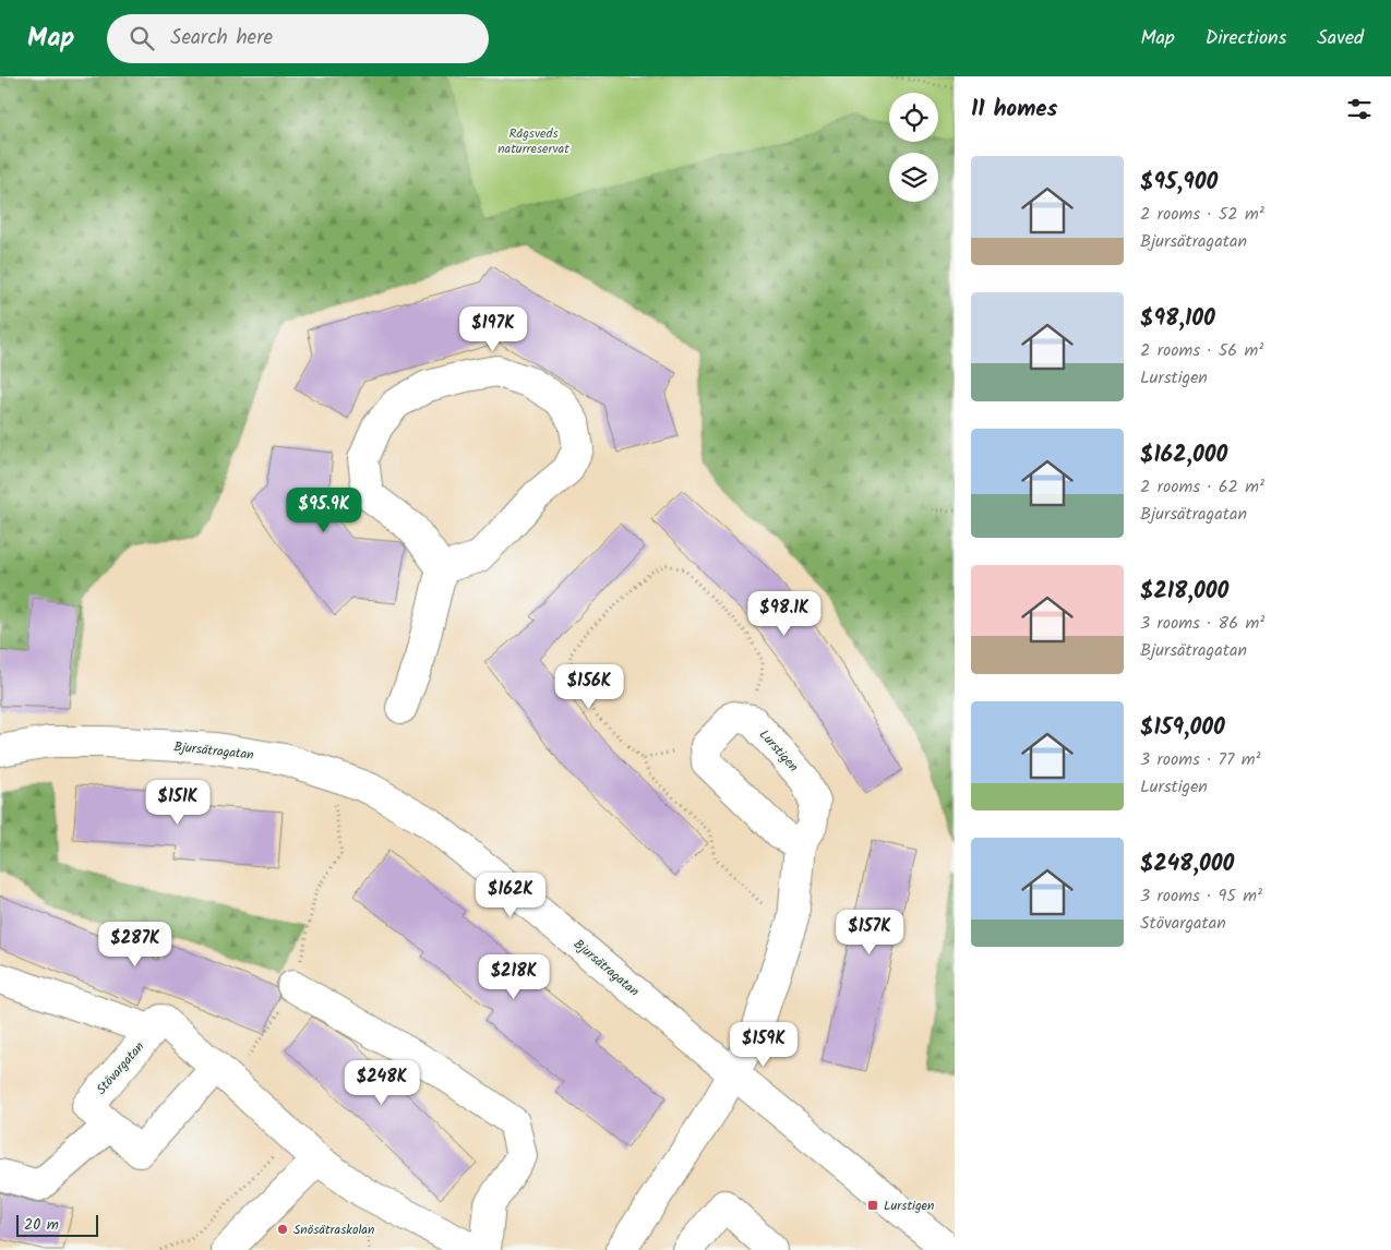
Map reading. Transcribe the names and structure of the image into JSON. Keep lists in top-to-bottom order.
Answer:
{
  "streets": {
    "street": ["Bjursätragatan", "Stövargatan"]
  },
  "parks": ["Rågsveds naturreservat"],
  "places": {
    "transit": ["Lurstigen"],
    "other": ["Snösätraskolan"]
  },
  "scale_bar": "20 m",
  "page": {
    "header": "Map",
    "search": "Search here",
    "nav": ["Map", "Directions", "Saved"],
    "heading": "11 homes",
    "list": [
      {
        "name": "$95,900",
        "note": "2 rooms · 52 m² · Bjursätragatan"
      },
      {
        "name": "$98,100",
        "note": "2 rooms · 56 m² · Lurstigen"
      },
      {
        "name": "$162,000",
        "note": "2 rooms · 62 m² · Bjursätragatan"
      },
      {
        "name": "$218,000",
        "note": "3 rooms · 86 m² · Bjursätragatan"
      },
      {
        "name": "$159,000",
        "note": "3 rooms · 77 m² · Lurstigen"
      },
      {
        "name": "$248,000",
        "note": "3 rooms · 95 m² · Stövargatan"
      }
    ],
    "price": [
      "$197K",
      "$95.9K",
      "$98.1K",
      "$156K",
      "$151K",
      "$162K",
      "$157K",
      "$287K",
      "$218K",
      "$159K",
      "$248K"
    ],
    "scale": "20 m"
  }
}
